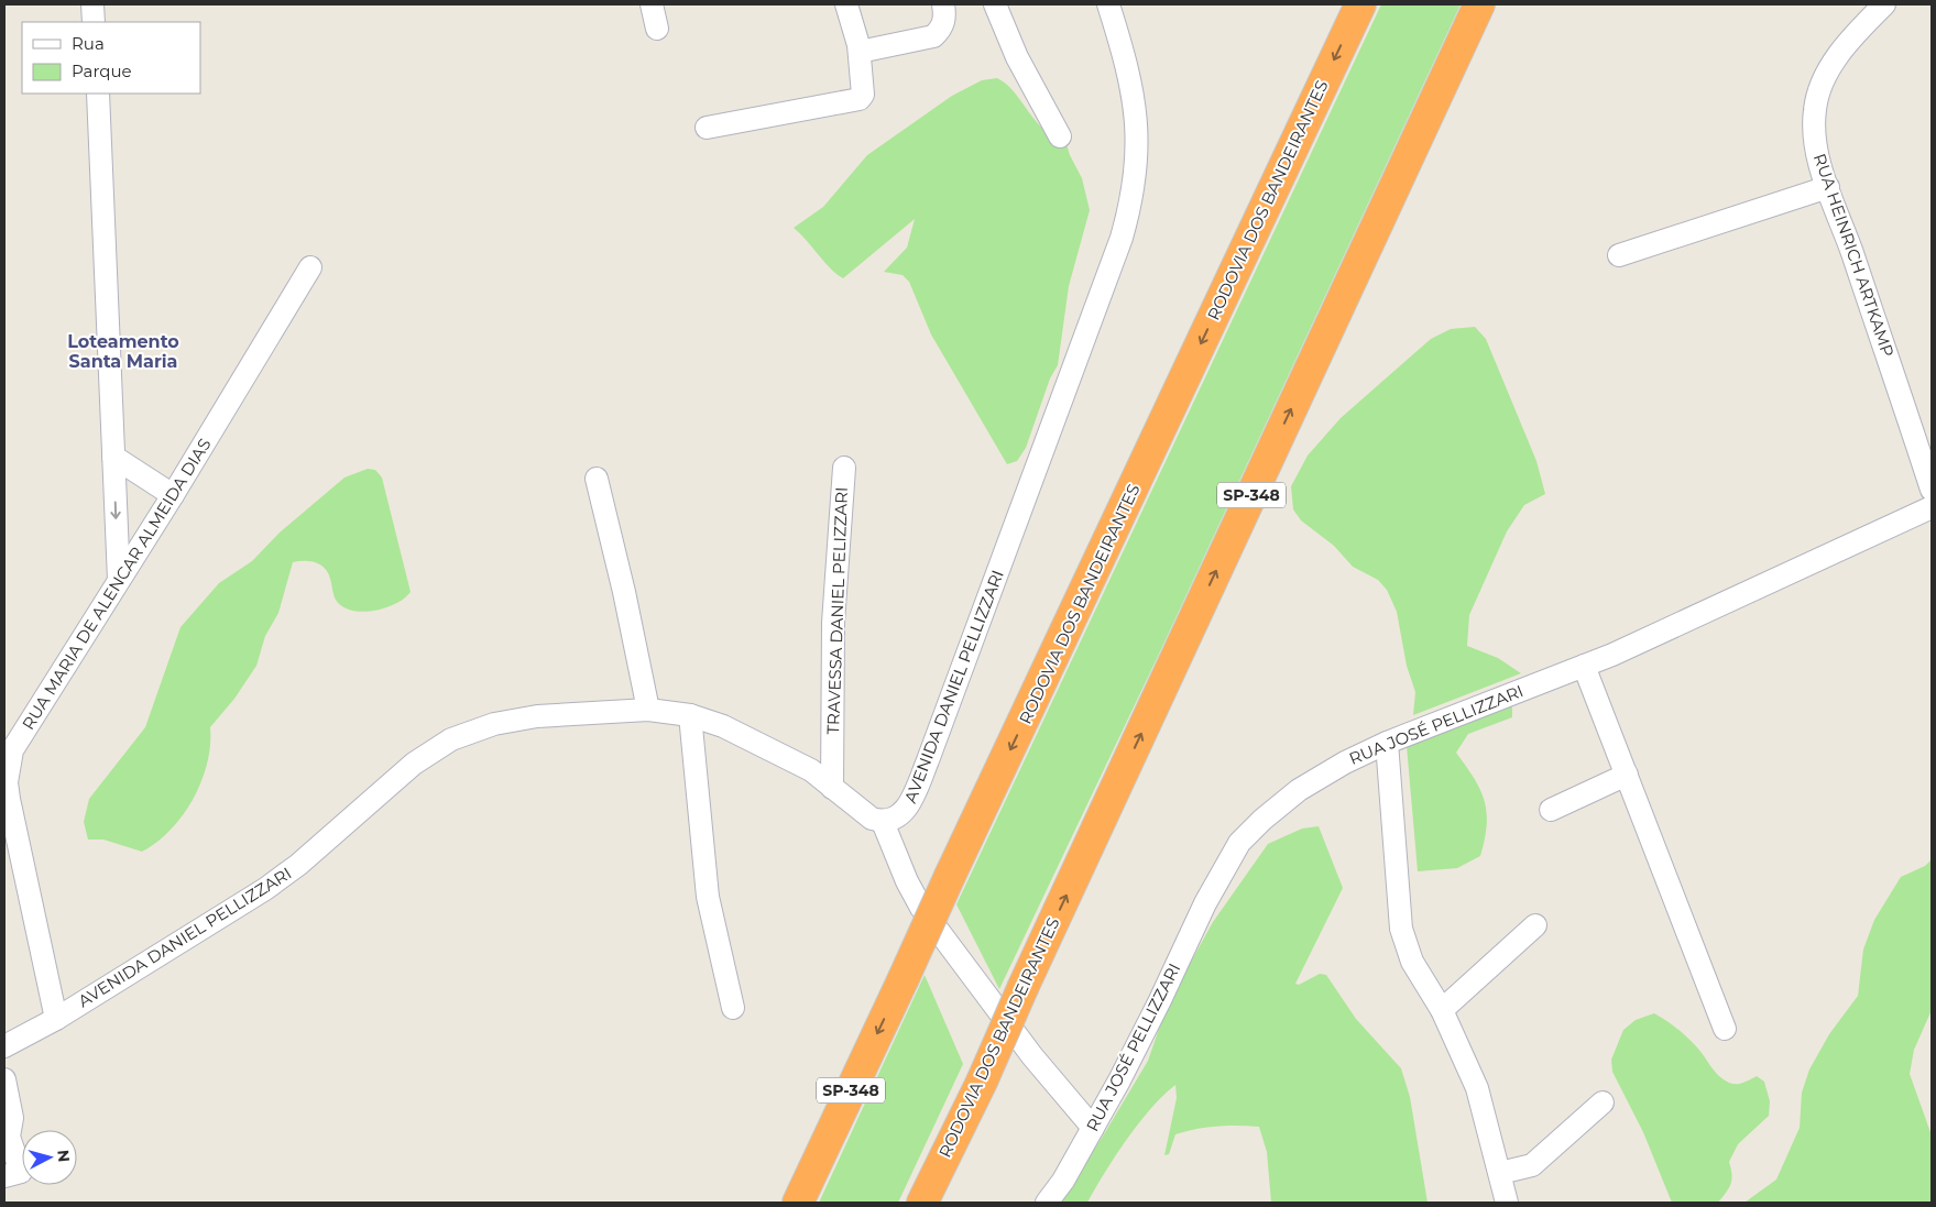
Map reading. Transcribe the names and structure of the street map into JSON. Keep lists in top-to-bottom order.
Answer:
{
  "streets": {
    "highway": ["RODOVIA DOS BANDEIRANTES", "SP-348"],
    "street": [
      "RUA HEINRICH ARTKAMP",
      "RUA MARIA DE ALENCAR ALMEIDA DIAS",
      "TRAVESSA DANIEL PELIZZARI",
      "AVENIDA DANIEL PELLIZZARI",
      "RUA JOSÉ PELLIZZARI"
    ]
  },
  "crossings": [
    ["RUA MARIA DE ALENCAR ALMEIDA DIAS", "AVENIDA DANIEL PELLIZZARI"],
    ["TRAVESSA DANIEL PELIZZARI", "AVENIDA DANIEL PELLIZZARI"]
  ],
  "districts": ["Loteamento Santa Maria"],
  "legend": ["Rua", "Parque"],
  "north": "right"
}
